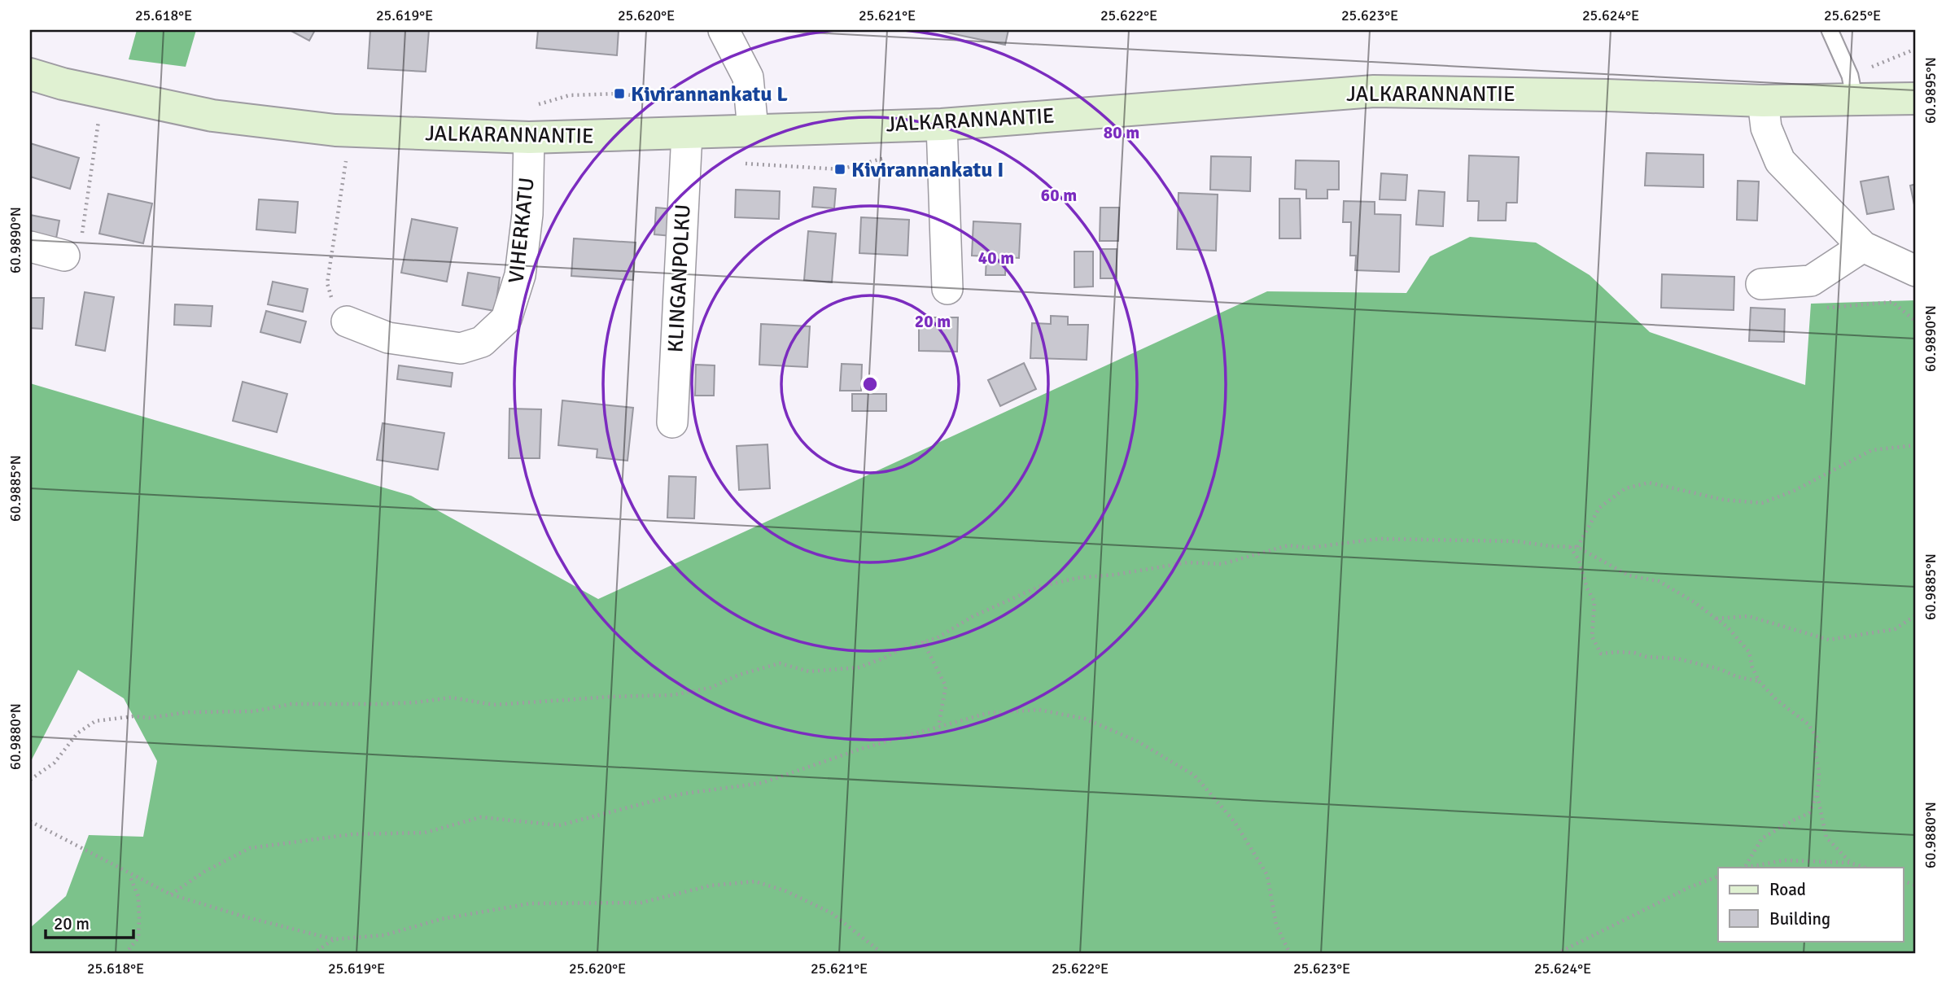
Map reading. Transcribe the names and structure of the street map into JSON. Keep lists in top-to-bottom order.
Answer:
{
  "streets": {
    "main road": ["JALKARANNANTIE"],
    "street": ["VIHERKATU", "KLINGANPOLKU"]
  },
  "crossings": [
    ["JALKARANNANTIE", "VIHERKATU"],
    ["JALKARANNANTIE", "KLINGANPOLKU"]
  ],
  "places": {
    "transit": ["Kivirannankatu L", "Kivirannankatu I"]
  },
  "legend": ["Road", "Building"],
  "scale_bar": "20 m",
  "coordinates": [
    "25.618°E",
    "25.619°E",
    "25.620°E",
    "25.621°E",
    "25.622°E",
    "25.623°E",
    "25.624°E",
    "25.625°E",
    "60.9895°N",
    "60.9890°N",
    "60.9885°N",
    "60.9880°N"
  ],
  "rings": [
    "80 m",
    "60 m",
    "40 m",
    "20 m"
  ]
}
